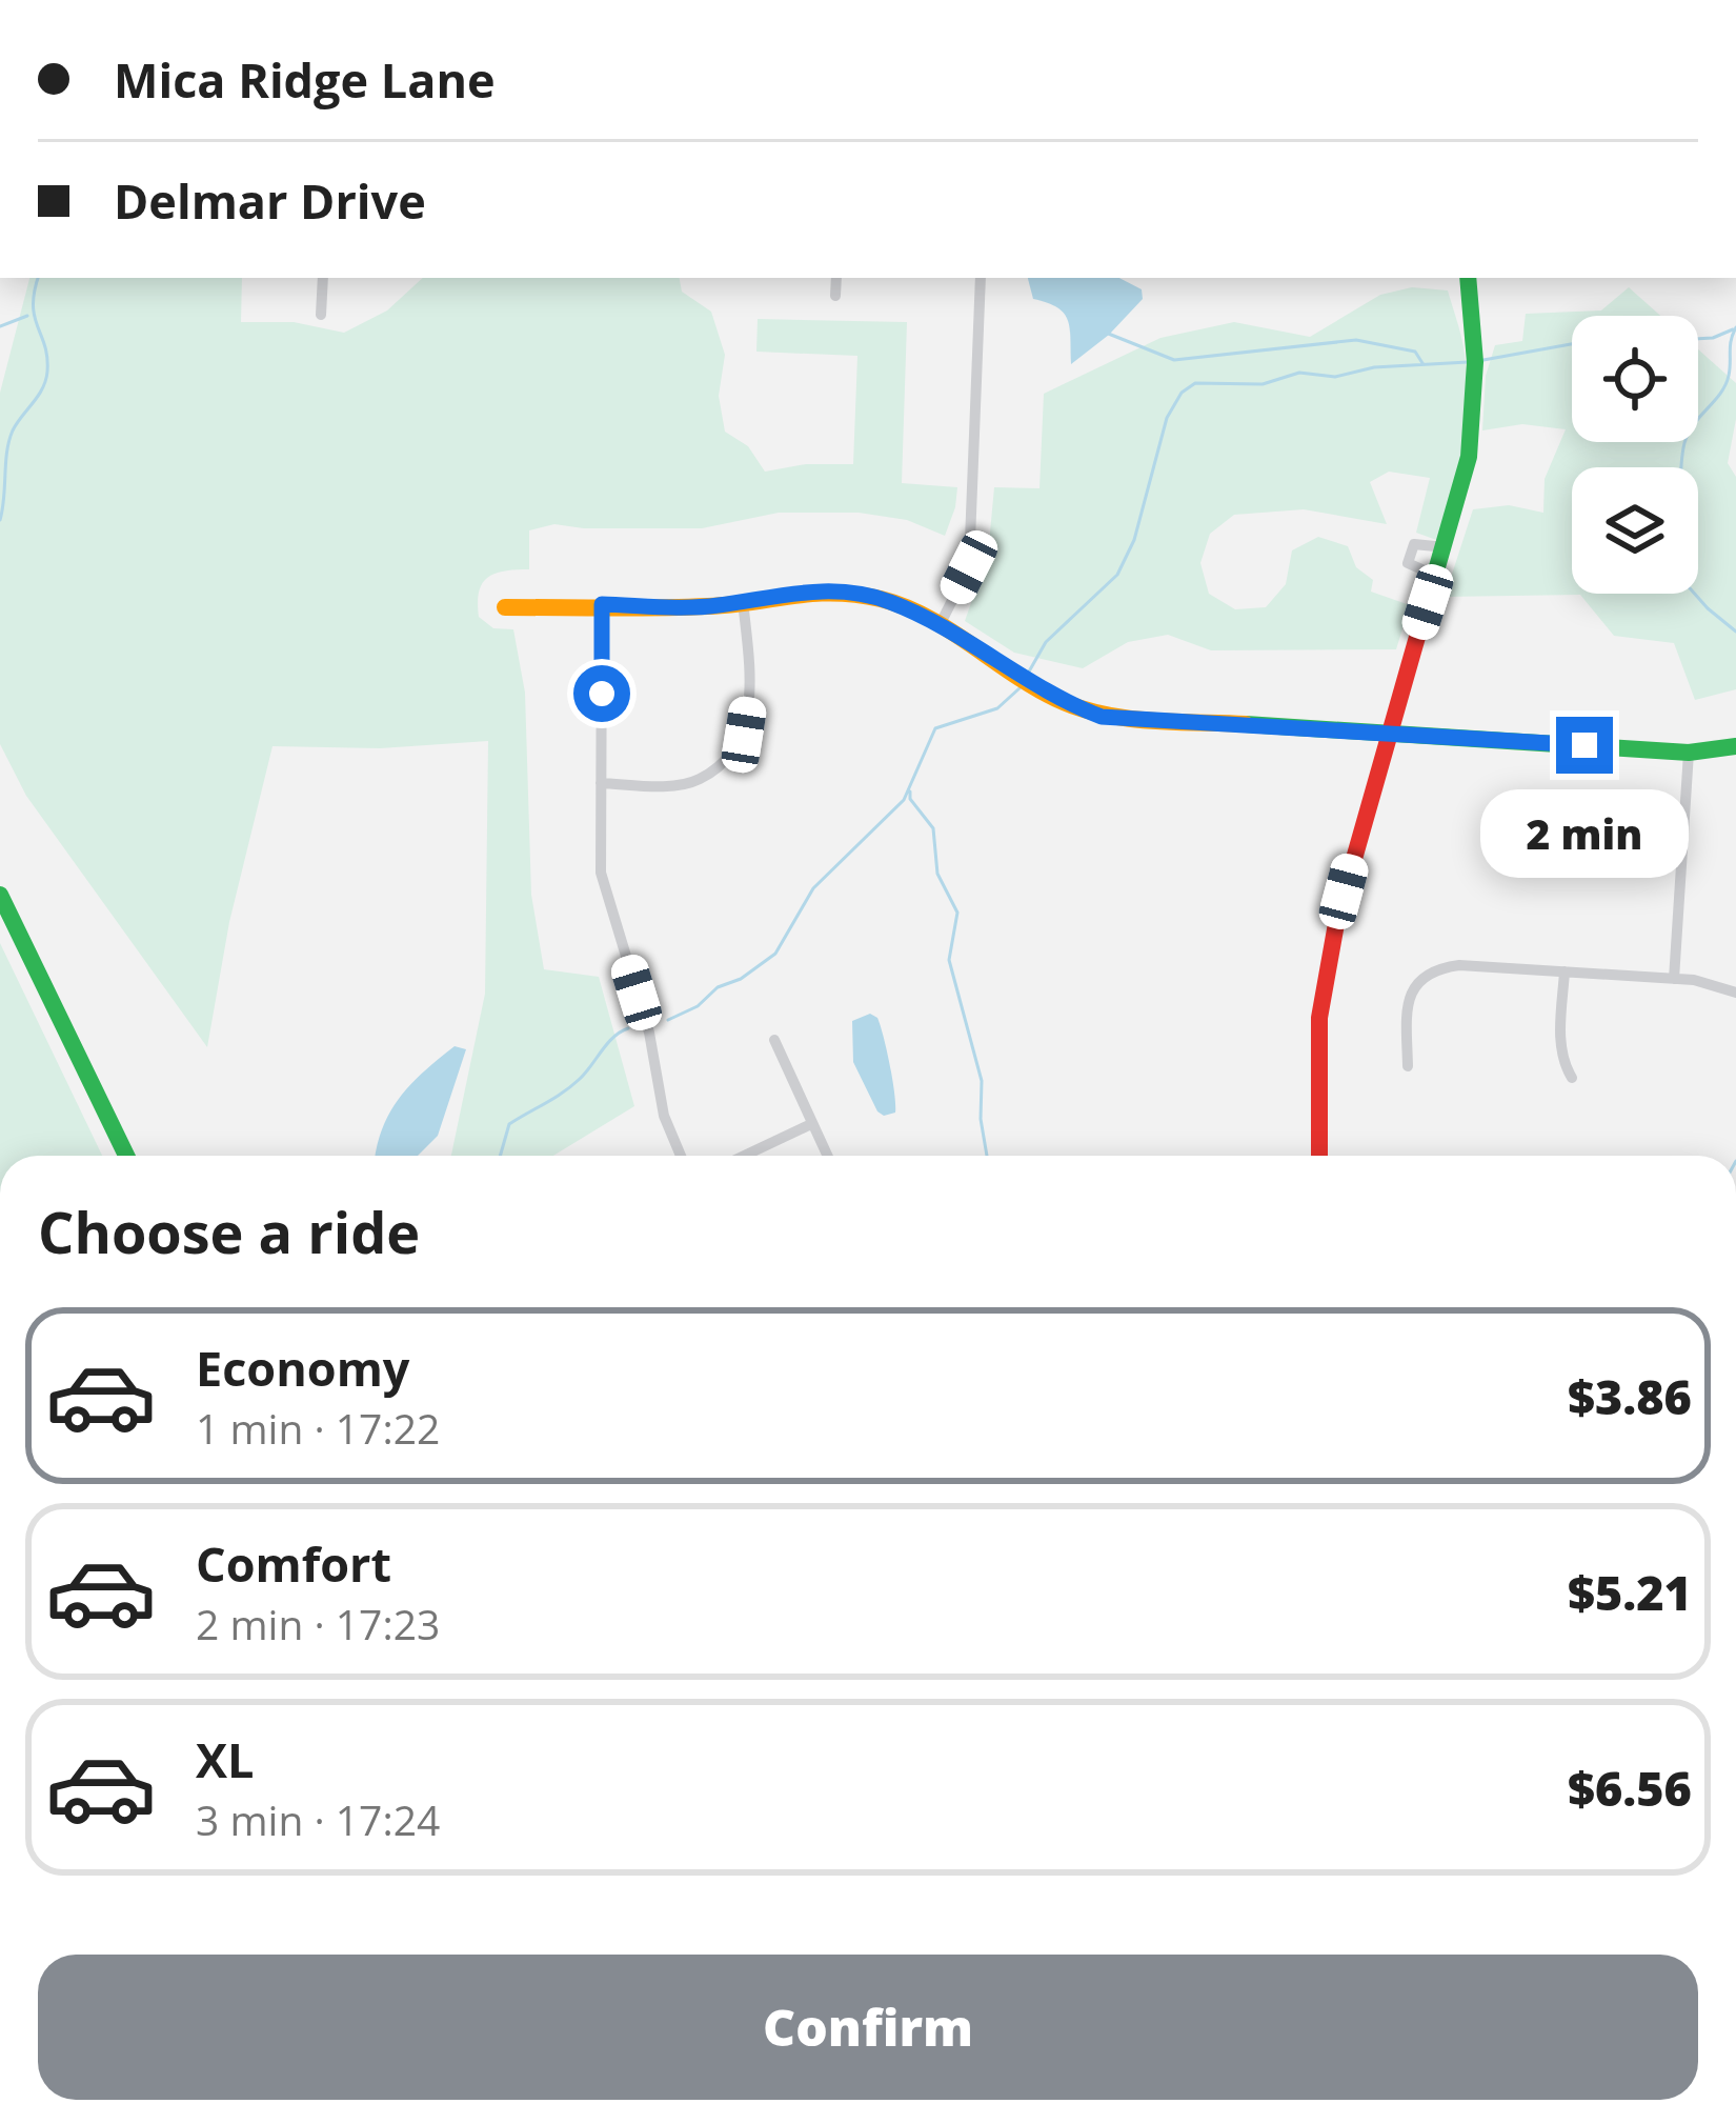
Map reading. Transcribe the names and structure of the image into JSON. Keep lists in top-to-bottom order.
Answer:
{
  "page": {
    "banner": ["Mica Ridge Lane", "Delmar Drive"],
    "bubble": "2 min",
    "heading": "Choose a ride",
    "list": [
      {
        "name": "Economy",
        "note": "1 min · 17:22",
        "value": "$3.86"
      },
      {
        "name": "Comfort",
        "note": "2 min · 17:23",
        "value": "$5.21"
      },
      {
        "name": "XL",
        "note": "3 min · 17:24",
        "value": "$6.56"
      }
    ],
    "buttons": "Confirm"
  }
}
